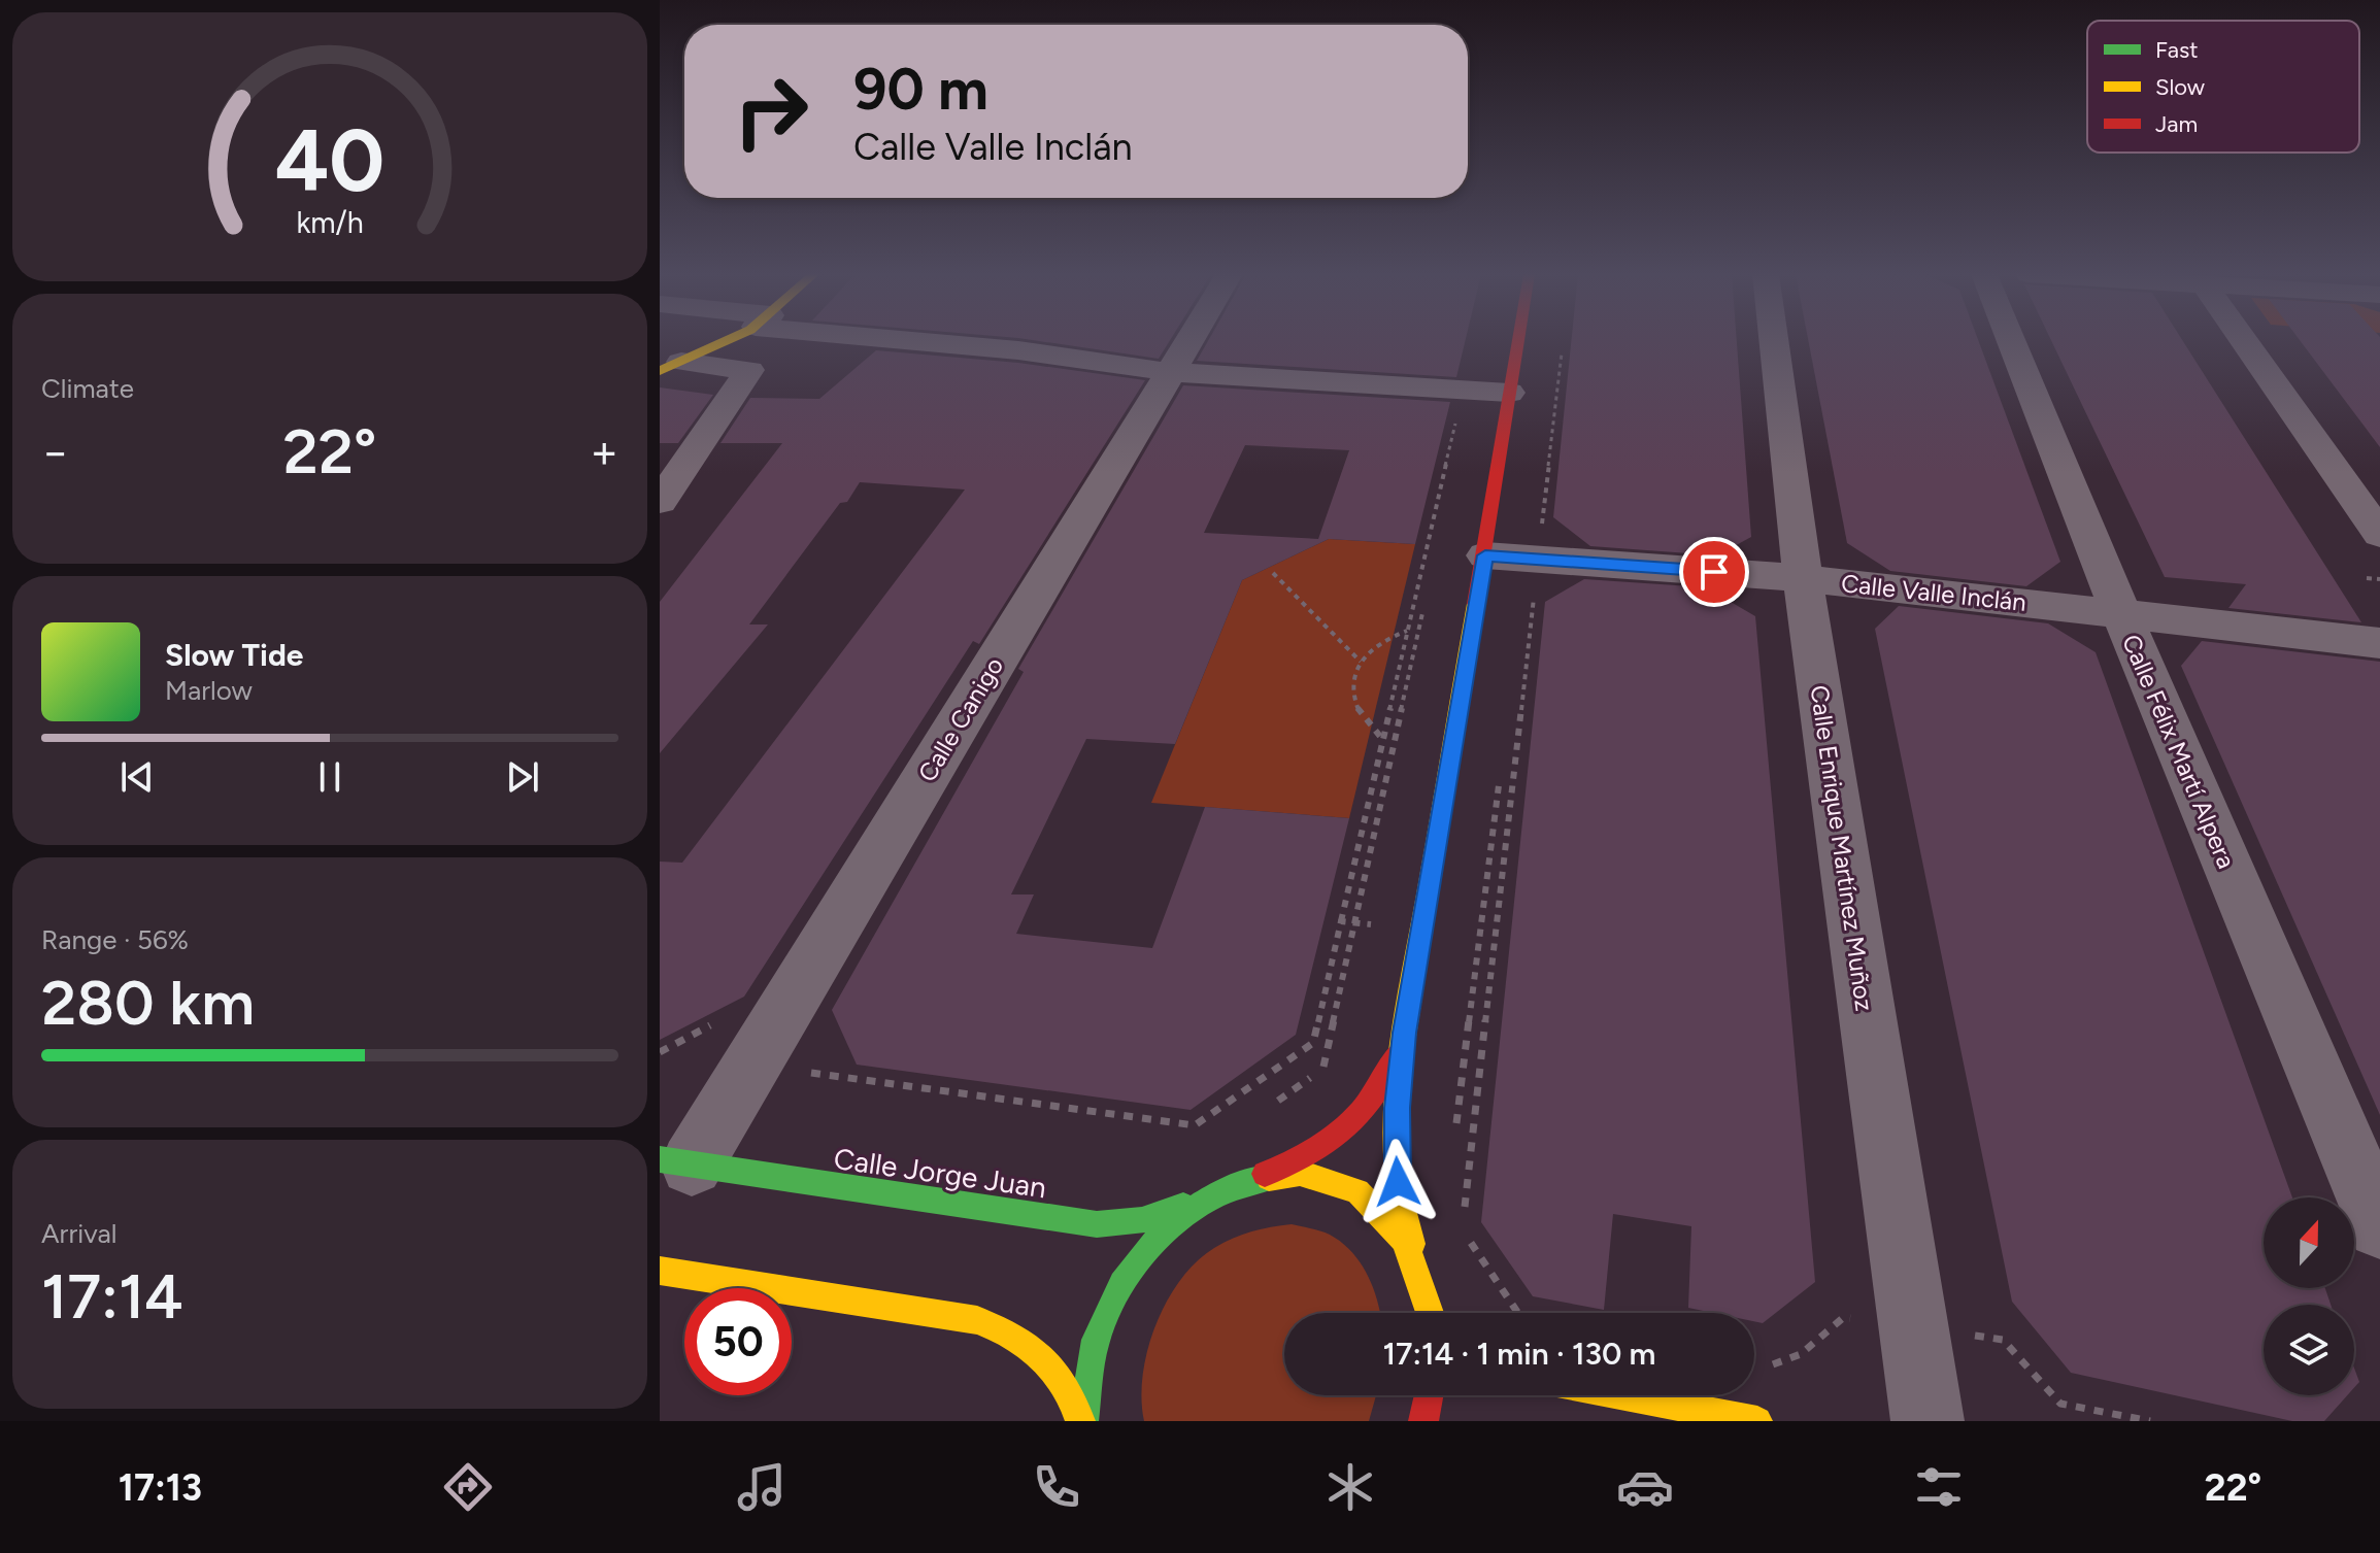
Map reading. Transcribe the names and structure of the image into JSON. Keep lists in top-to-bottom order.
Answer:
{
  "streets": {
    "main road": ["Calle Jorge Juan"],
    "street": [
      "Calle Valle Inclán",
      "Calle Canigo",
      "Calle Félix Martí Alpera",
      "Calle Enrique Martínez Muñoz"
    ]
  },
  "crossings": [
    ["Calle Valle Inclán", "Calle Félix Martí Alpera"],
    ["Calle Valle Inclán", "Calle Enrique Martínez Muñoz"],
    ["Calle Canigo", "Calle Jorge Juan"]
  ],
  "legend": ["Fast", "Slow", "Jam"],
  "north": "top",
  "page": {
    "turn": ["90 m", "Calle Valle Inclán"],
    "tile": [
      "Climate",
      ["Range · 56%", "280 km"],
      ["Arrival", "17:14"]
    ],
    "heat": ["−", "22°", "+"],
    "song": ["Slow Tide", "Marlow"],
    "limit": "50",
    "trip": "17:14 · 1 min · 130 m",
    "tabs": ["17:13", "22°"],
    "gauge": ["40", "km/h"]
  }
}
